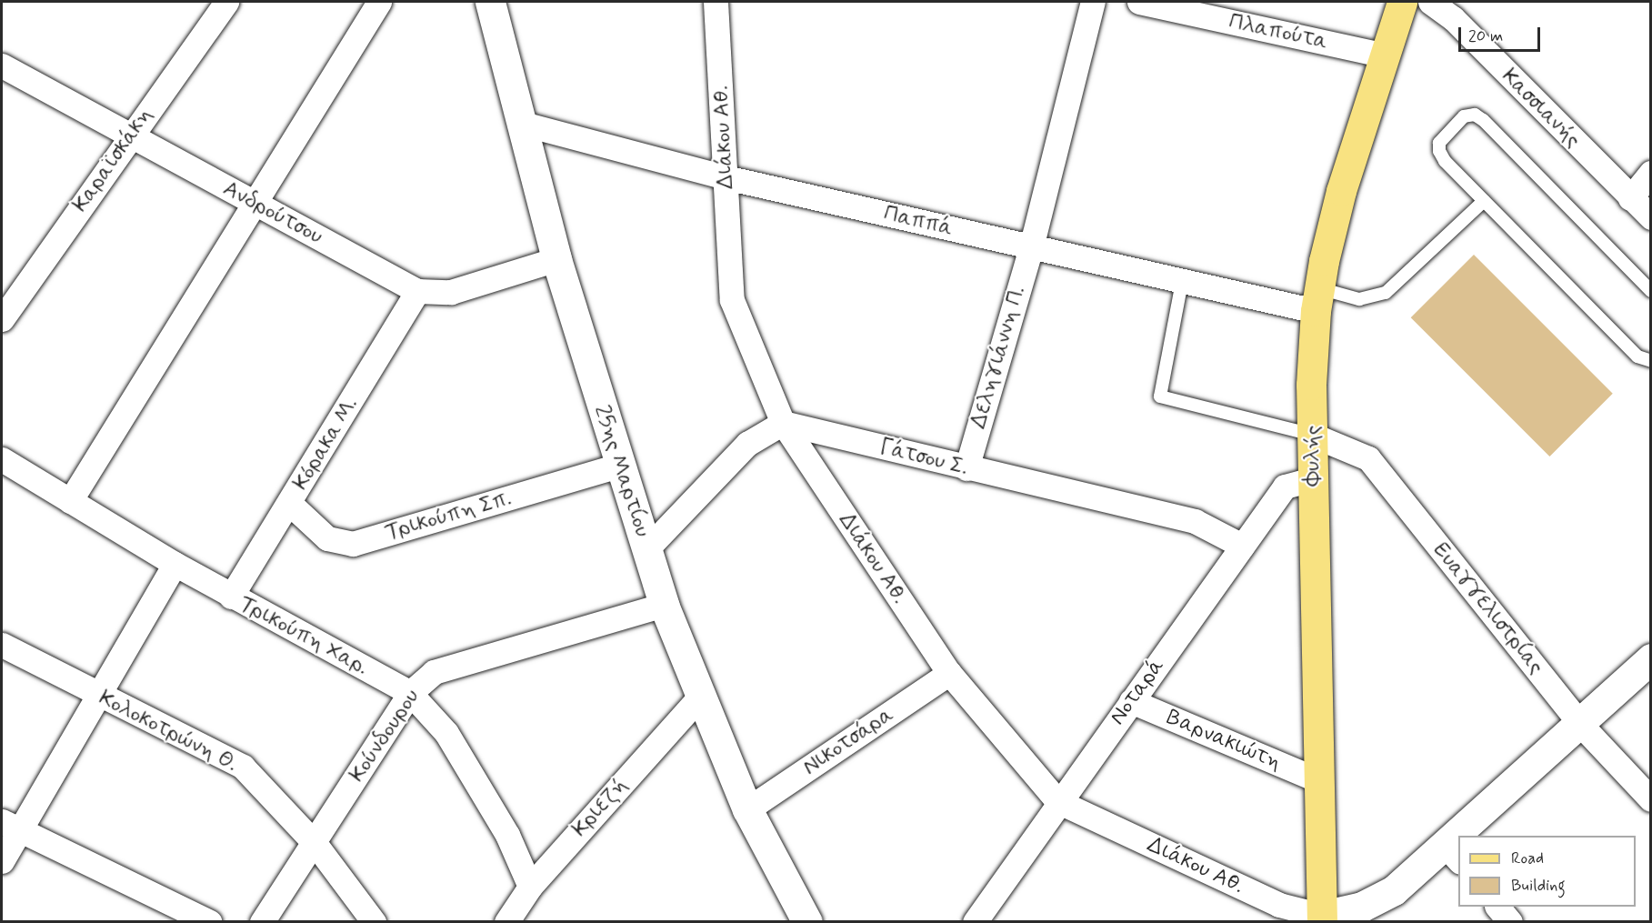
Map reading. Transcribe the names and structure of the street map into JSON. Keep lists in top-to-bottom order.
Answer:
{
  "streets": {
    "main road": ["Φυλής", "25ης Μαρτίου"],
    "street": [
      "Πλαπούτα",
      "Κασσιανής",
      "Διάκου Αθ.",
      "Καραϊσκάκη",
      "Ανδρούτσου",
      "Παππά",
      "Δεληγιάννη Π.",
      "Κόρακα Μ.",
      "Γάτσου Σ.",
      "Τρικούπη Σπ.",
      "Ευαγγελιστρίας",
      "Τρικούπη Χαρ.",
      "Νοταρά",
      "Κολοκοτρώνη Θ.",
      "Κούνδουρου",
      "Βαρνακιώτη",
      "Νικοτσάρα",
      "Κριεζή"
    ]
  },
  "crossings": [
    ["Πλαπούτα", "Φυλής"],
    ["Διάκου Αθ.", "Παππά"],
    ["Διάκου Αθ.", "Φυλής"],
    ["Διάκου Αθ.", "Γάτσου Σ."],
    ["Διάκου Αθ.", "Νοταρά"],
    ["Διάκου Αθ.", "Νικοτσάρα"],
    ["Καραϊσκάκη", "Ανδρούτσου"],
    ["Ανδρούτσου", "Κόρακα Μ."],
    ["Ανδρούτσου", "25ης Μαρτίου"],
    ["Παππά", "Δεληγιάννη Π."],
    ["Παππά", "Φυλής"],
    ["Παππά", "25ης Μαρτίου"],
    ["Δεληγιάννη Π.", "Γάτσου Σ."],
    ["Κόρακα Μ.", "Τρικούπη Σπ."],
    ["Κόρακα Μ.", "Τρικούπη Χαρ."],
    ["Φυλής", "Ευαγγελιστρίας"],
    ["Φυλής", "Νοταρά"],
    ["Φυλής", "Βαρνακιώτη"],
    ["Γάτσου Σ.", "Νοταρά"],
    ["25ης Μαρτίου", "Τρικούπη Σπ."],
    ["25ης Μαρτίου", "Κούνδουρου"],
    ["25ης Μαρτίου", "Νικοτσάρα"],
    ["25ης Μαρτίου", "Κριεζή"],
    ["Τρικούπη Χαρ.", "Κούνδουρου"],
    ["Τρικούπη Χαρ.", "Κριεζή"],
    ["Νοταρά", "Βαρνακιώτη"],
    ["Κολοκοτρώνη Θ.", "Κούνδουρου"]
  ],
  "legend": ["Road", "Building"],
  "scale_bar": "20 m"
}
